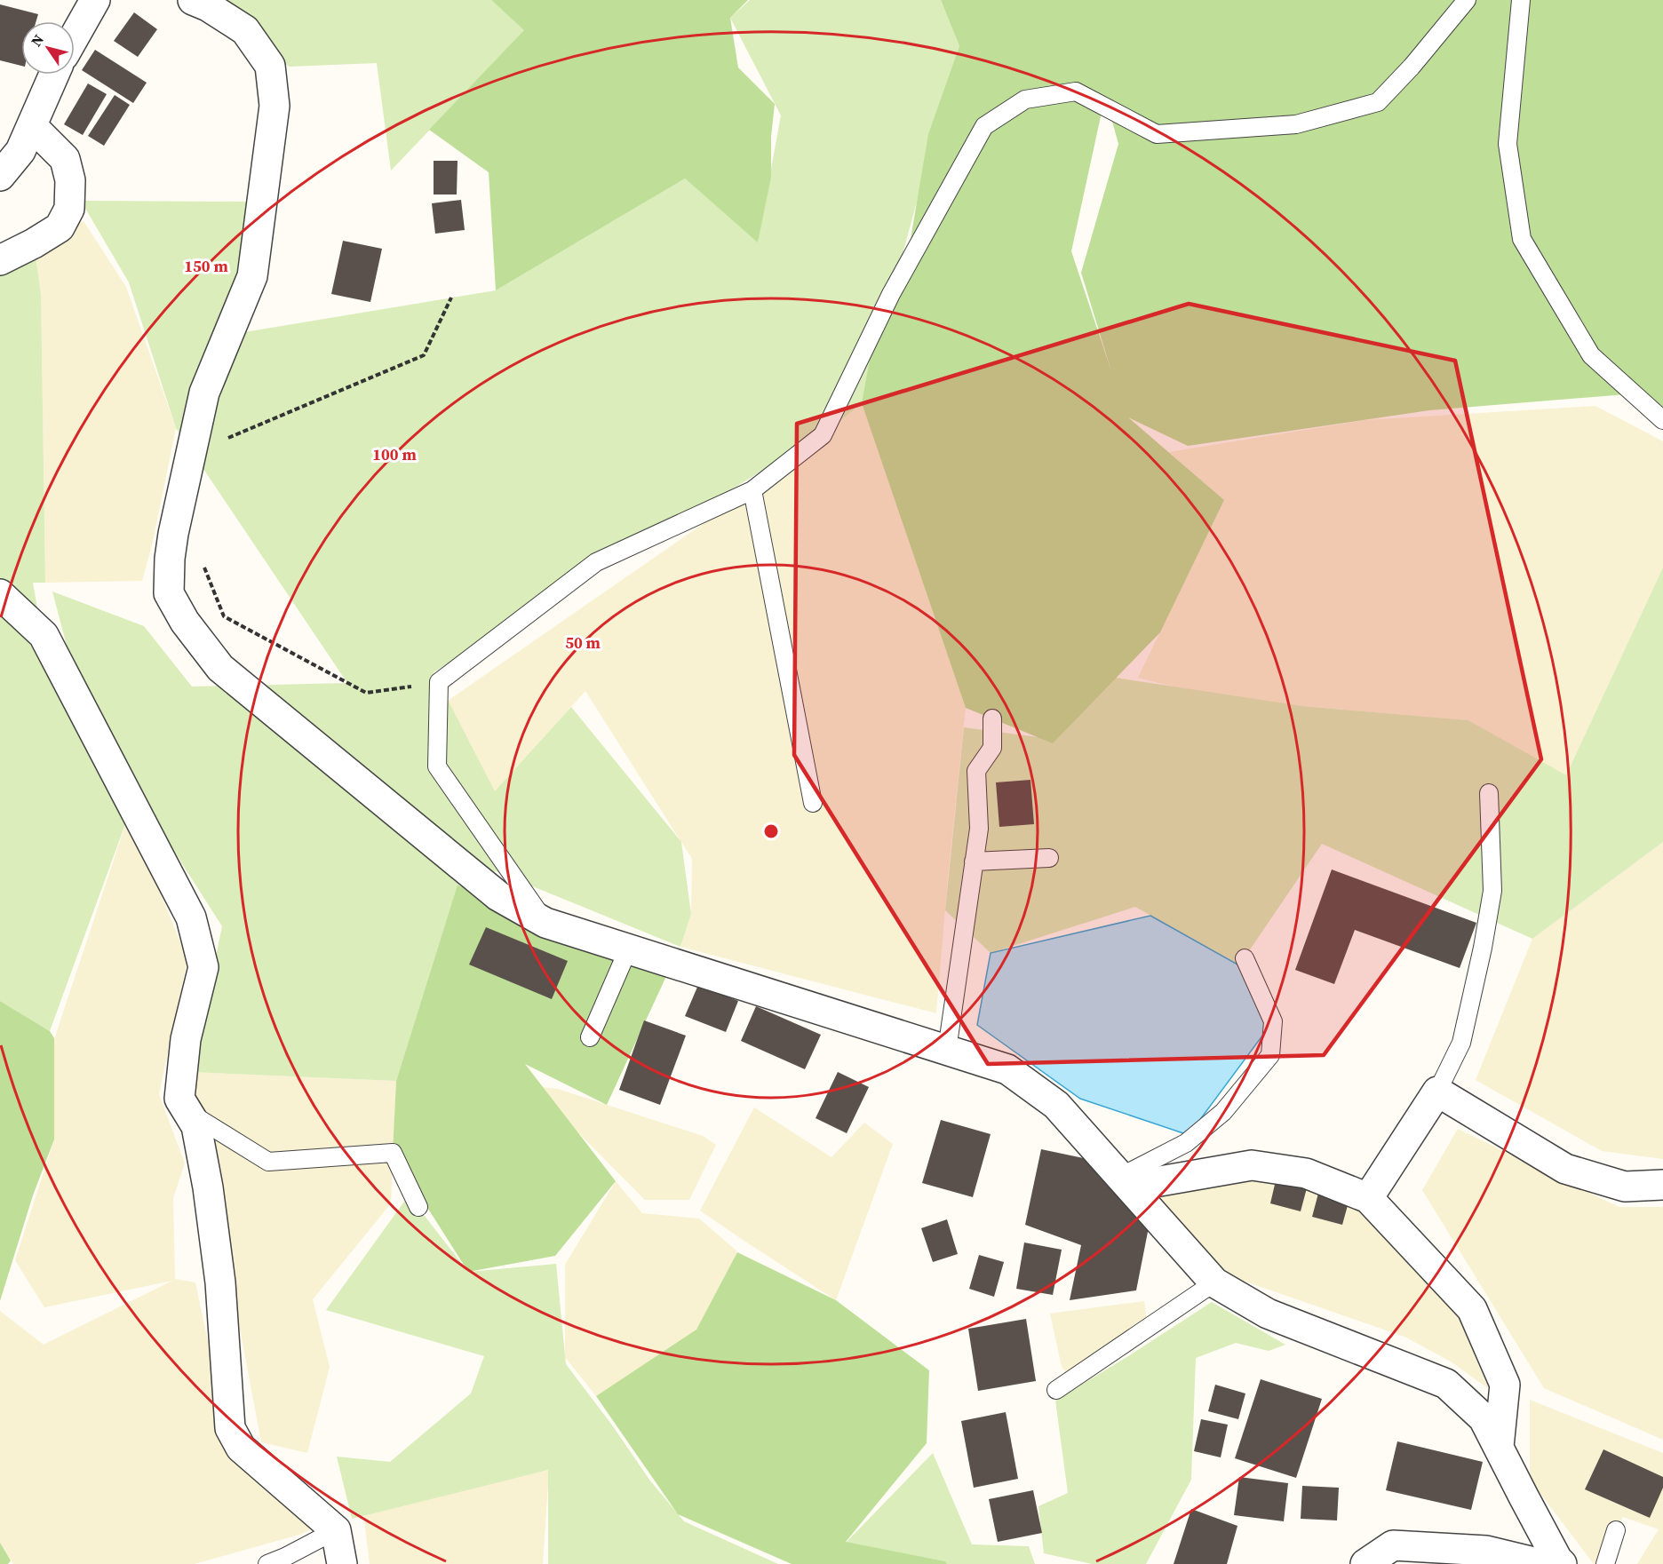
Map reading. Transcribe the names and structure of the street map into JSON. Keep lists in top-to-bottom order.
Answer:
{
  "north": "top left",
  "rings": ["150 m", "100 m", "50 m"]
}
